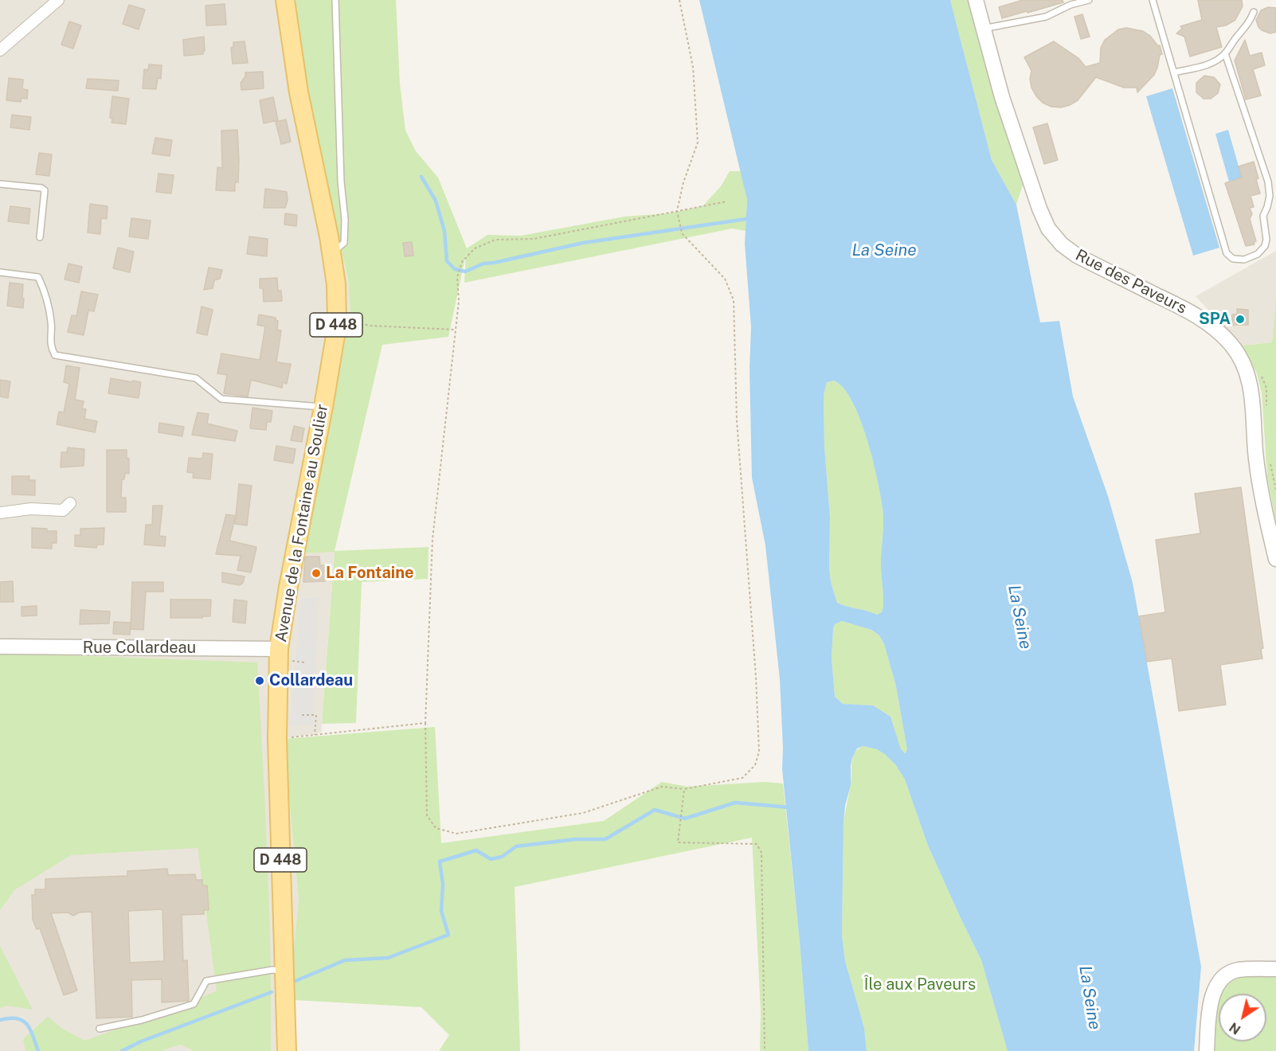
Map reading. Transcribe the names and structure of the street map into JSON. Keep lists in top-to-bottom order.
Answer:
{
  "streets": {
    "main road": ["D 448", "Avenue de la Fontaine au Soulier"],
    "street": ["Rue des Paveurs", "Rue Collardeau"]
  },
  "crossings": [
    ["Avenue de la Fontaine au Soulier", "Rue Collardeau"]
  ],
  "water": ["La Seine"],
  "parks": ["Île aux Paveurs"],
  "places": ["SPA", "La Fontaine", "Collardeau"],
  "north": "bottom left"
}
